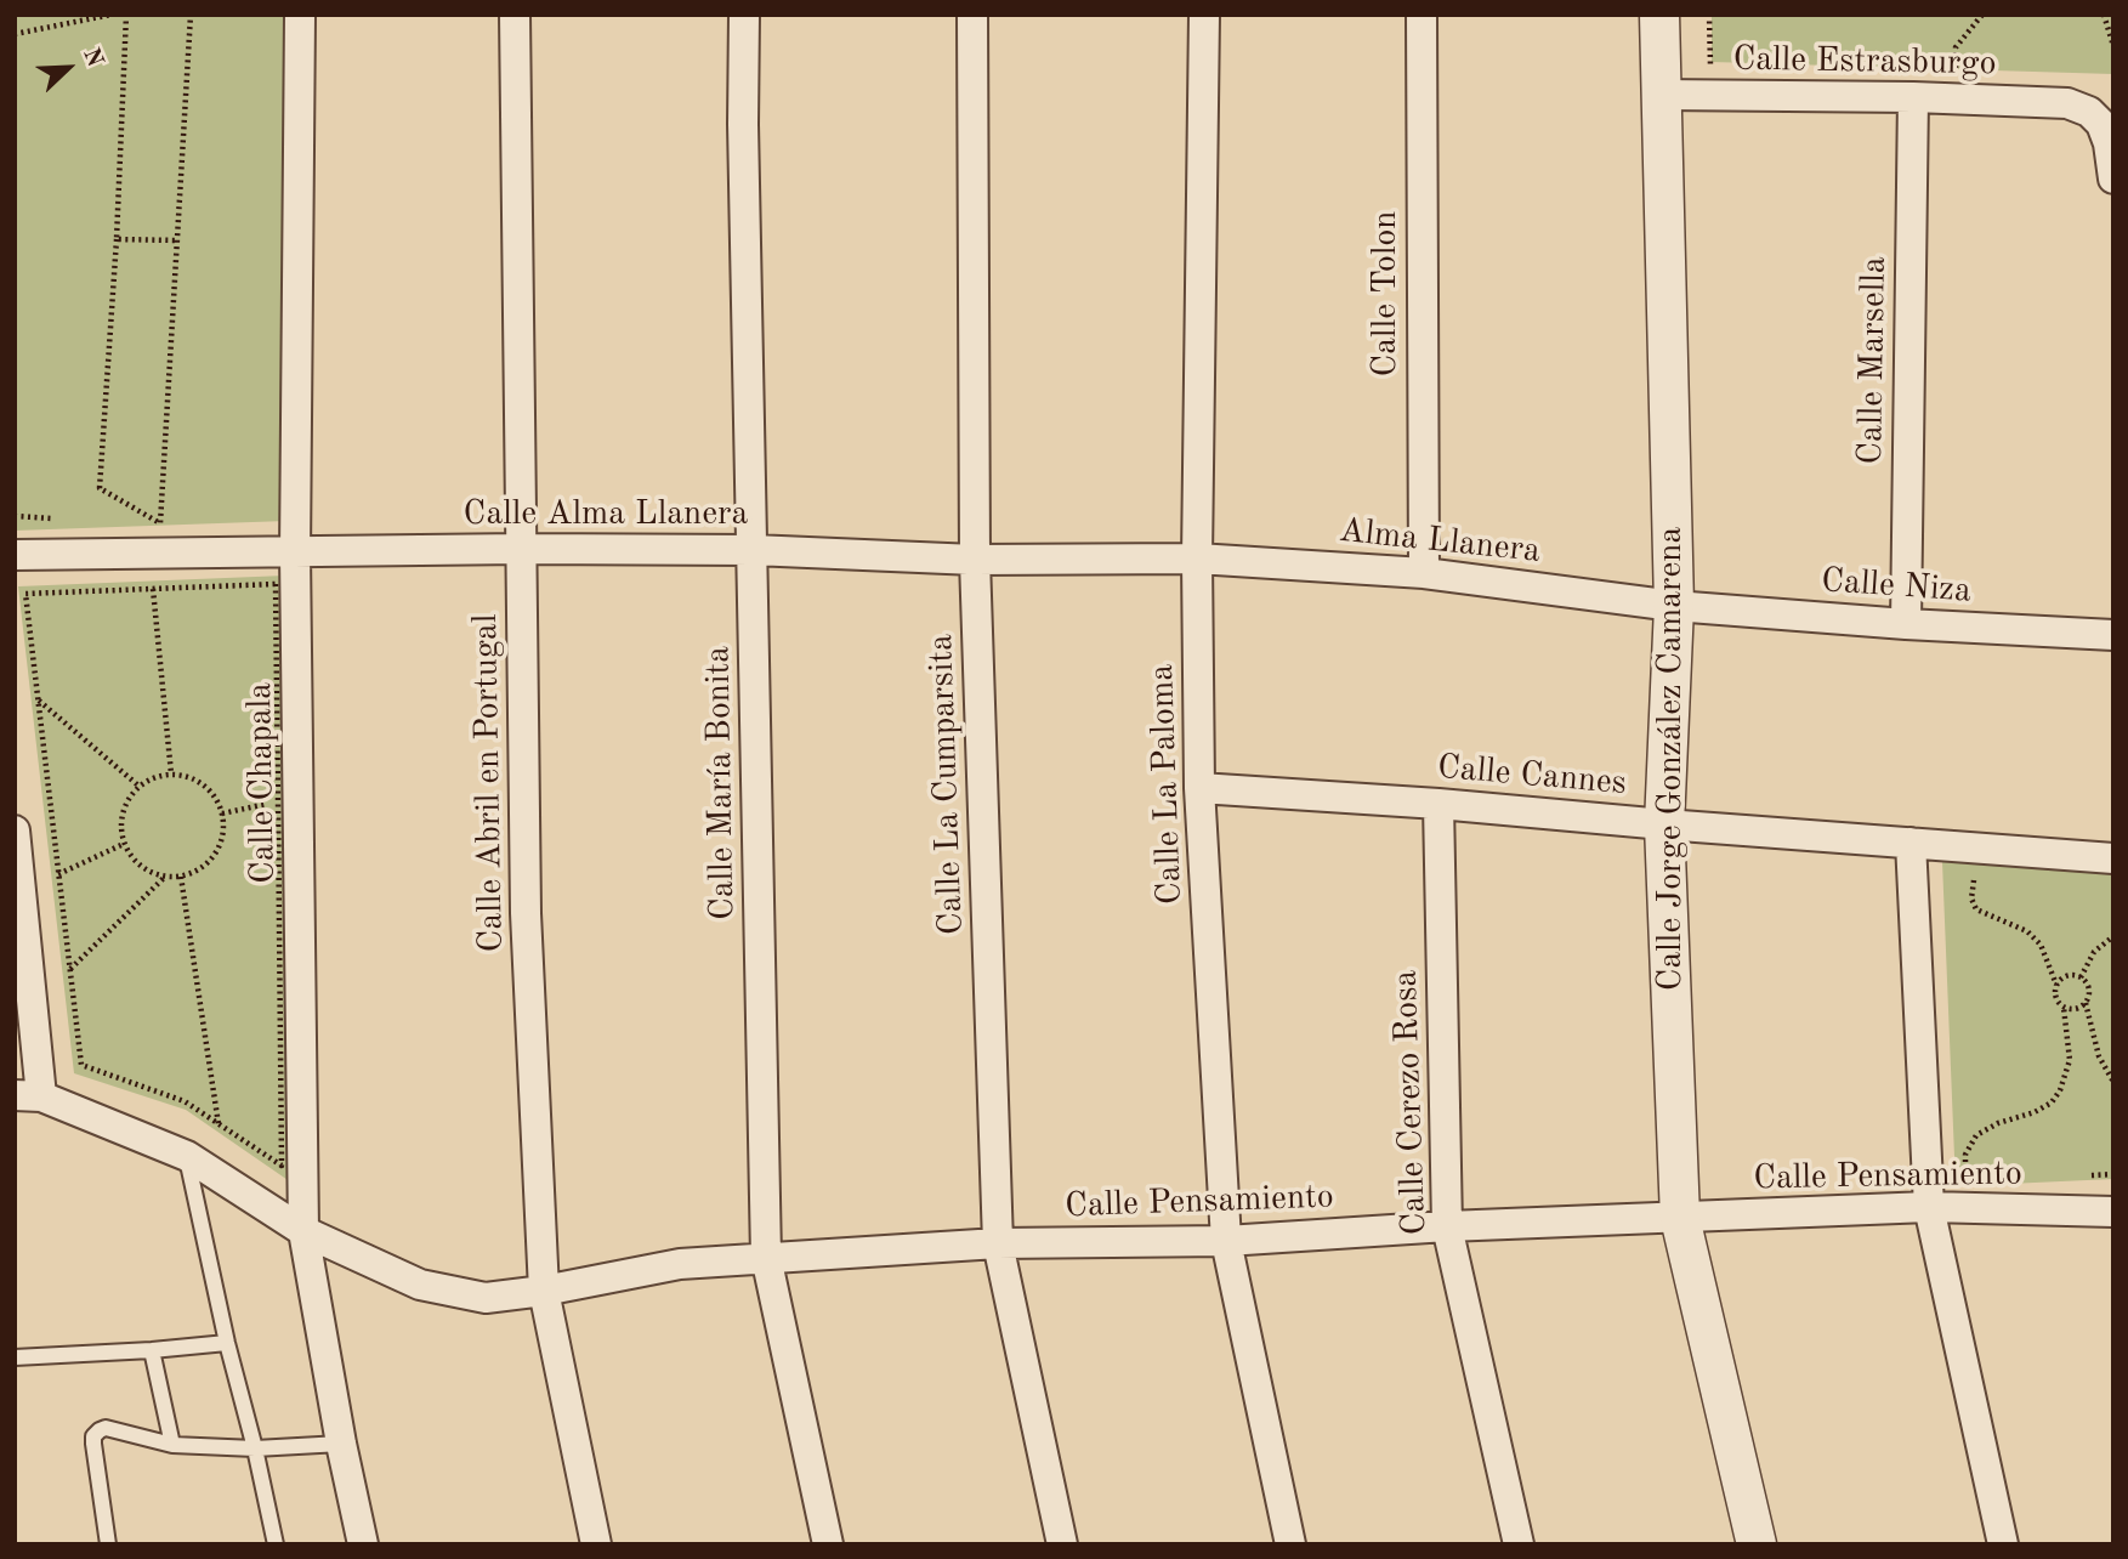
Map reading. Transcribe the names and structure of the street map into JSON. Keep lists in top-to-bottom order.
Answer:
{
  "streets": {
    "street": [
      "Calle Estrasburgo",
      "Calle Tolon",
      "Calle Marsella",
      "Calle Alma Llanera",
      "Alma Llanera",
      "Calle Niza",
      "Calle Jorge González Camarena",
      "Calle Cannes",
      "Calle Chapala",
      "Calle Abril en Portugal",
      "Calle María Bonita",
      "Calle La Cumparsita",
      "Calle La Paloma",
      "Calle Cerezo Rosa",
      "Calle Pensamiento"
    ]
  },
  "crossings": [
    ["Calle Estrasburgo", "Calle Marsella"],
    ["Calle Estrasburgo", "Calle Jorge González Camarena"],
    ["Calle Tolon", "Alma Llanera"],
    ["Calle Marsella", "Calle Niza"],
    ["Calle Alma Llanera", "Alma Llanera"],
    ["Calle Alma Llanera", "Calle Chapala"],
    ["Calle Alma Llanera", "Calle Abril en Portugal"],
    ["Calle Alma Llanera", "Calle María Bonita"],
    ["Calle Alma Llanera", "Calle La Cumparsita"],
    ["Calle Alma Llanera", "Calle La Paloma"],
    ["Alma Llanera", "Calle Niza"],
    ["Alma Llanera", "Calle Jorge González Camarena"],
    ["Alma Llanera", "Calle La Paloma"],
    ["Calle Niza", "Calle Jorge González Camarena"],
    ["Calle Jorge González Camarena", "Calle Cannes"],
    ["Calle Jorge González Camarena", "Calle Pensamiento"],
    ["Calle Cannes", "Calle La Paloma"],
    ["Calle Cannes", "Calle Cerezo Rosa"],
    ["Calle Chapala", "Calle Pensamiento"],
    ["Calle Abril en Portugal", "Calle Pensamiento"],
    ["Calle María Bonita", "Calle Pensamiento"],
    ["Calle La Cumparsita", "Calle Pensamiento"],
    ["Calle La Paloma", "Calle Pensamiento"],
    ["Calle Cerezo Rosa", "Calle Pensamiento"]
  ],
  "north": "top right"
}
